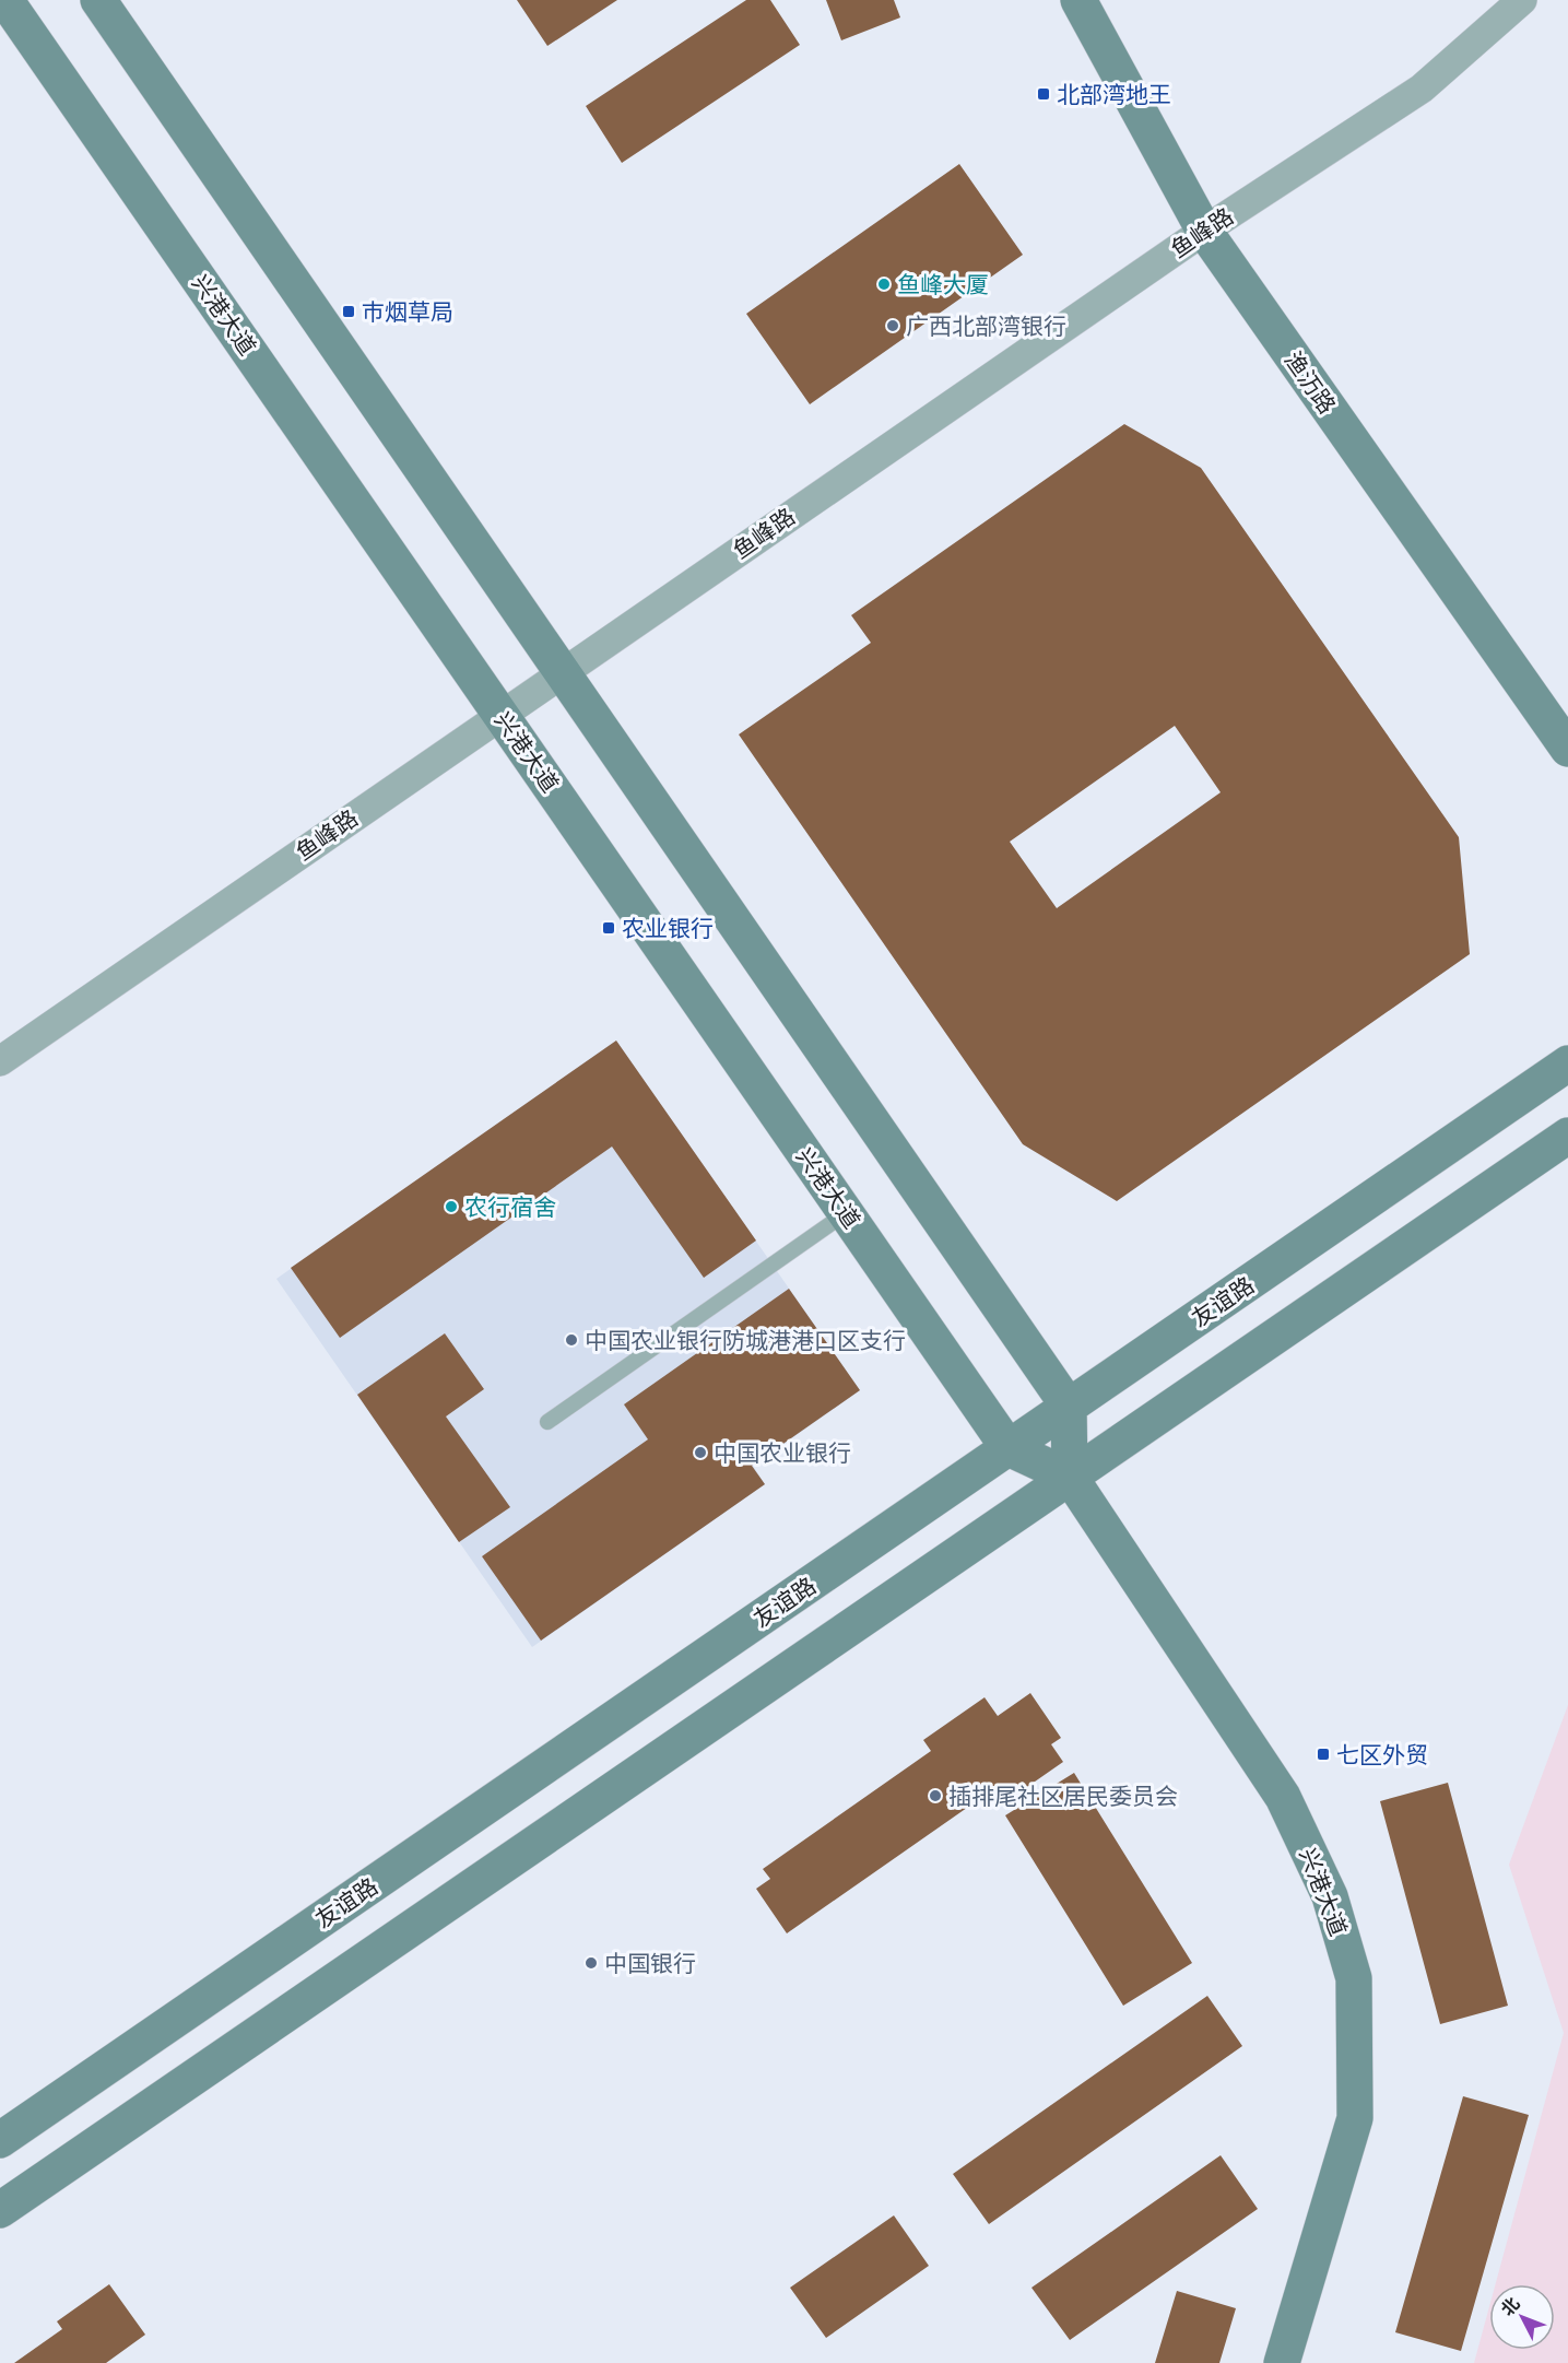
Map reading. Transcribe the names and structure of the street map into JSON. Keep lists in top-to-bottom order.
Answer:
{
  "streets": {
    "street": [
      "鱼峰路",
      "兴港大道",
      "渔𬇕路",
      "友谊路"
    ]
  },
  "crossings": [
    ["鱼峰路", "兴港大道"],
    ["鱼峰路", "渔𬇕路"],
    ["兴港大道", "友谊路"]
  ],
  "places": {
    "transit": [
      "北部湾地王",
      "巿烟草局",
      "农业银行",
      "七区外贸"
    ],
    "other": [
      "鱼峰大厦",
      "广西北部湾银行",
      "农行宿舍",
      "中国农业银行防城港港口区支行",
      "中国农业银行",
      "插排尾社区居民委员会",
      "中国银行"
    ]
  },
  "north": "top left"
}
